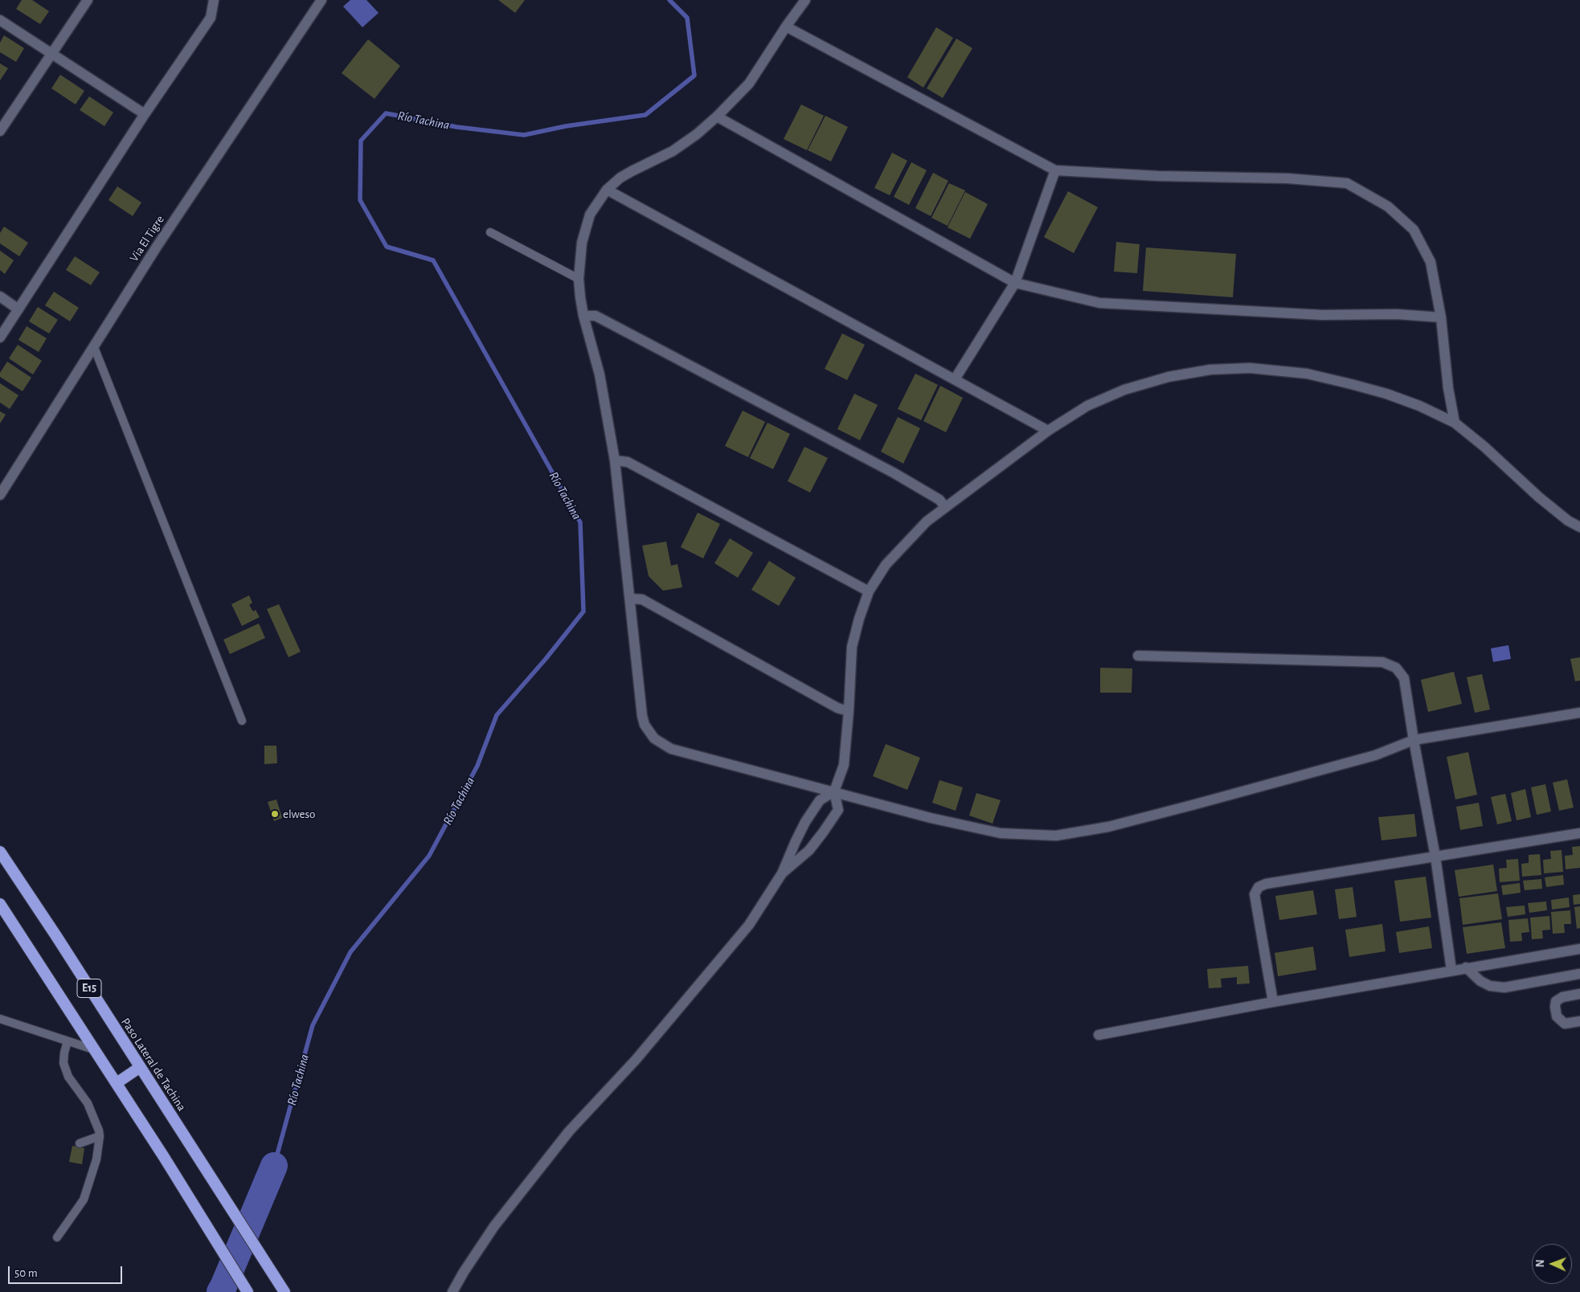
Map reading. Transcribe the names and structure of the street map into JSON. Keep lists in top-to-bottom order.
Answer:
{
  "streets": {
    "highway": ["E15", "Paso Lateral de Tachina"],
    "street": ["Via El Tigre"]
  },
  "water": ["Río Tachina"],
  "places": ["elweso"],
  "scale_bar": "50 m",
  "north": "left"
}
